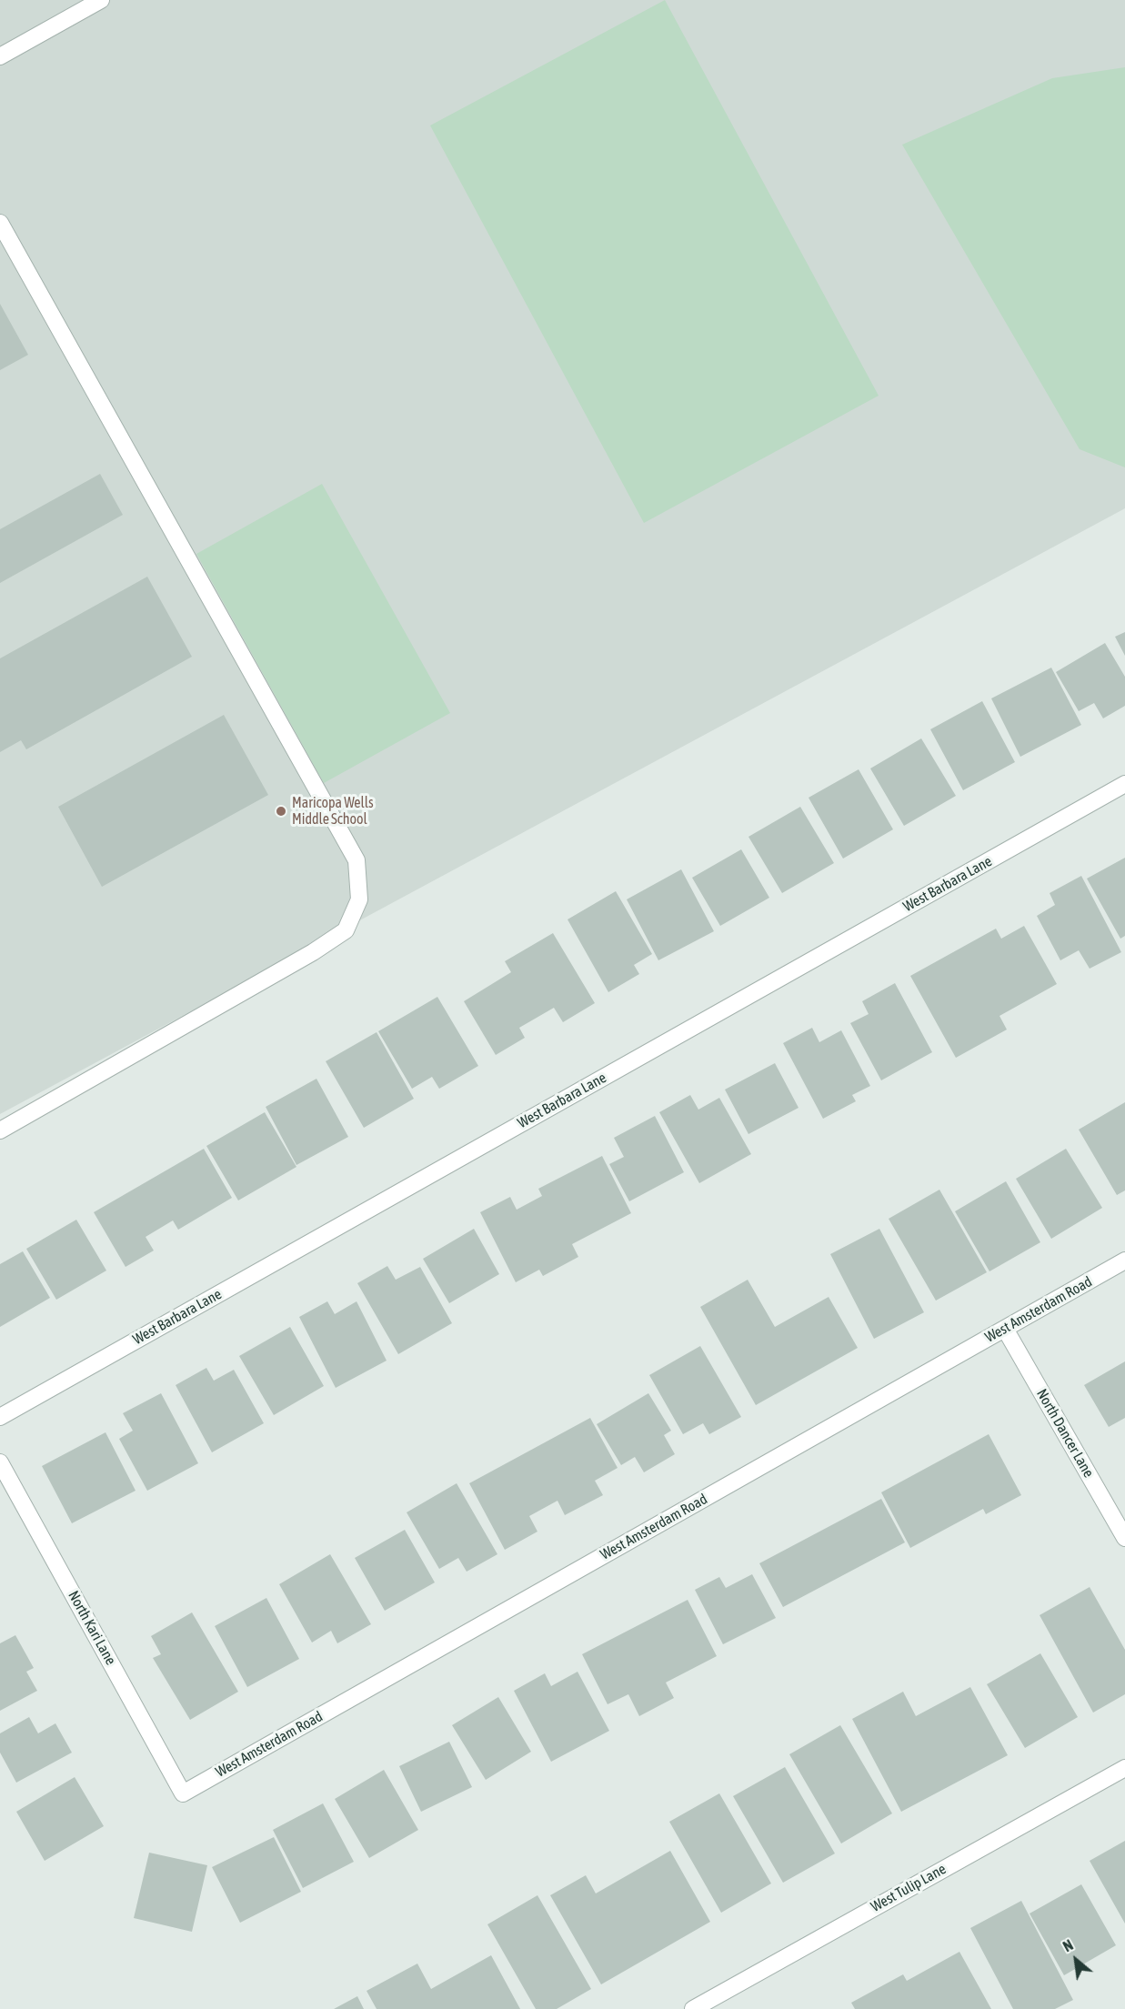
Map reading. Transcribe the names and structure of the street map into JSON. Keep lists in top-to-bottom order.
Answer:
{
  "streets": {
    "street": [
      "West Barbara Lane",
      "West Amsterdam Road",
      "North Dancer Lane",
      "North Kari Lane",
      "West Tulip Lane"
    ]
  },
  "crossings": [
    ["West Amsterdam Road", "North Dancer Lane"],
    ["West Amsterdam Road", "North Kari Lane"]
  ],
  "places": ["Maricopa Wells Middle School"],
  "north": "top left"
}
